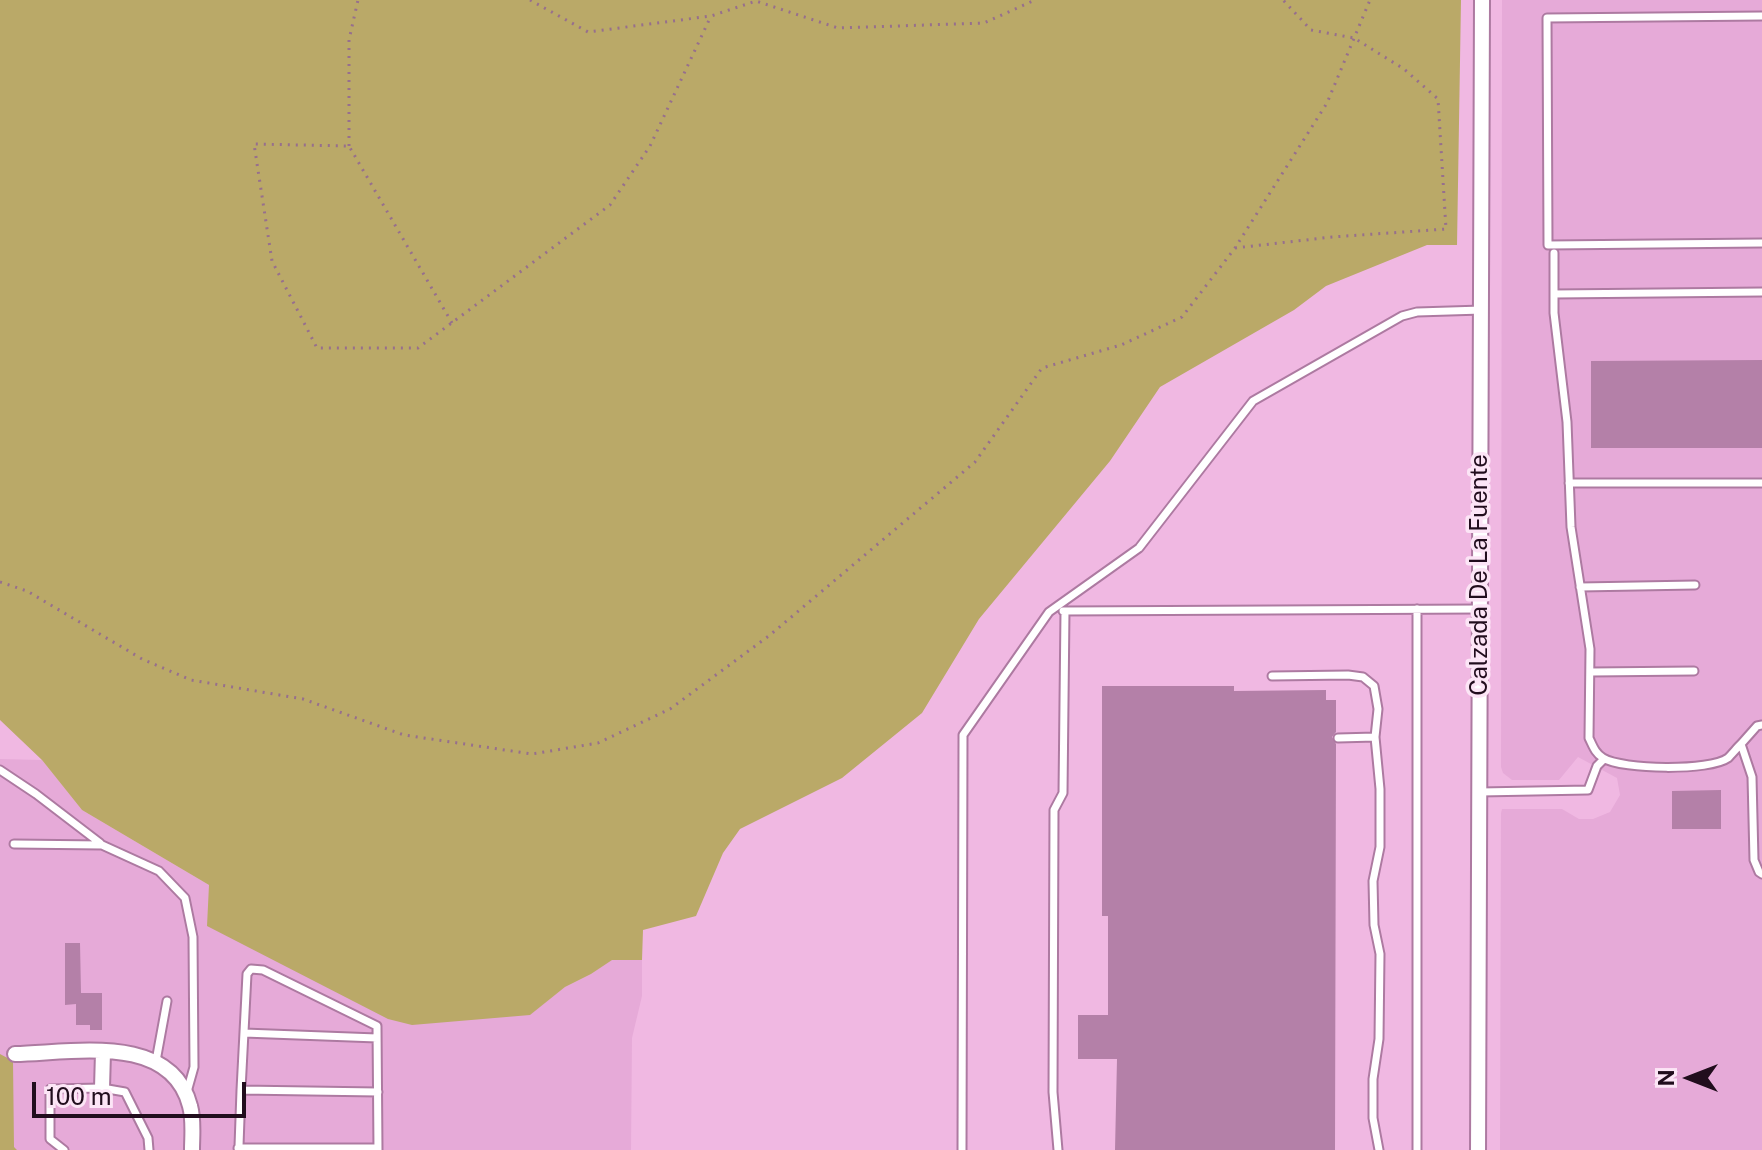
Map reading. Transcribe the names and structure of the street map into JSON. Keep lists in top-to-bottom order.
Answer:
{
  "streets": {
    "street": ["Calzada De La Fuente"]
  },
  "scale_bar": "100 m",
  "north": "left"
}
